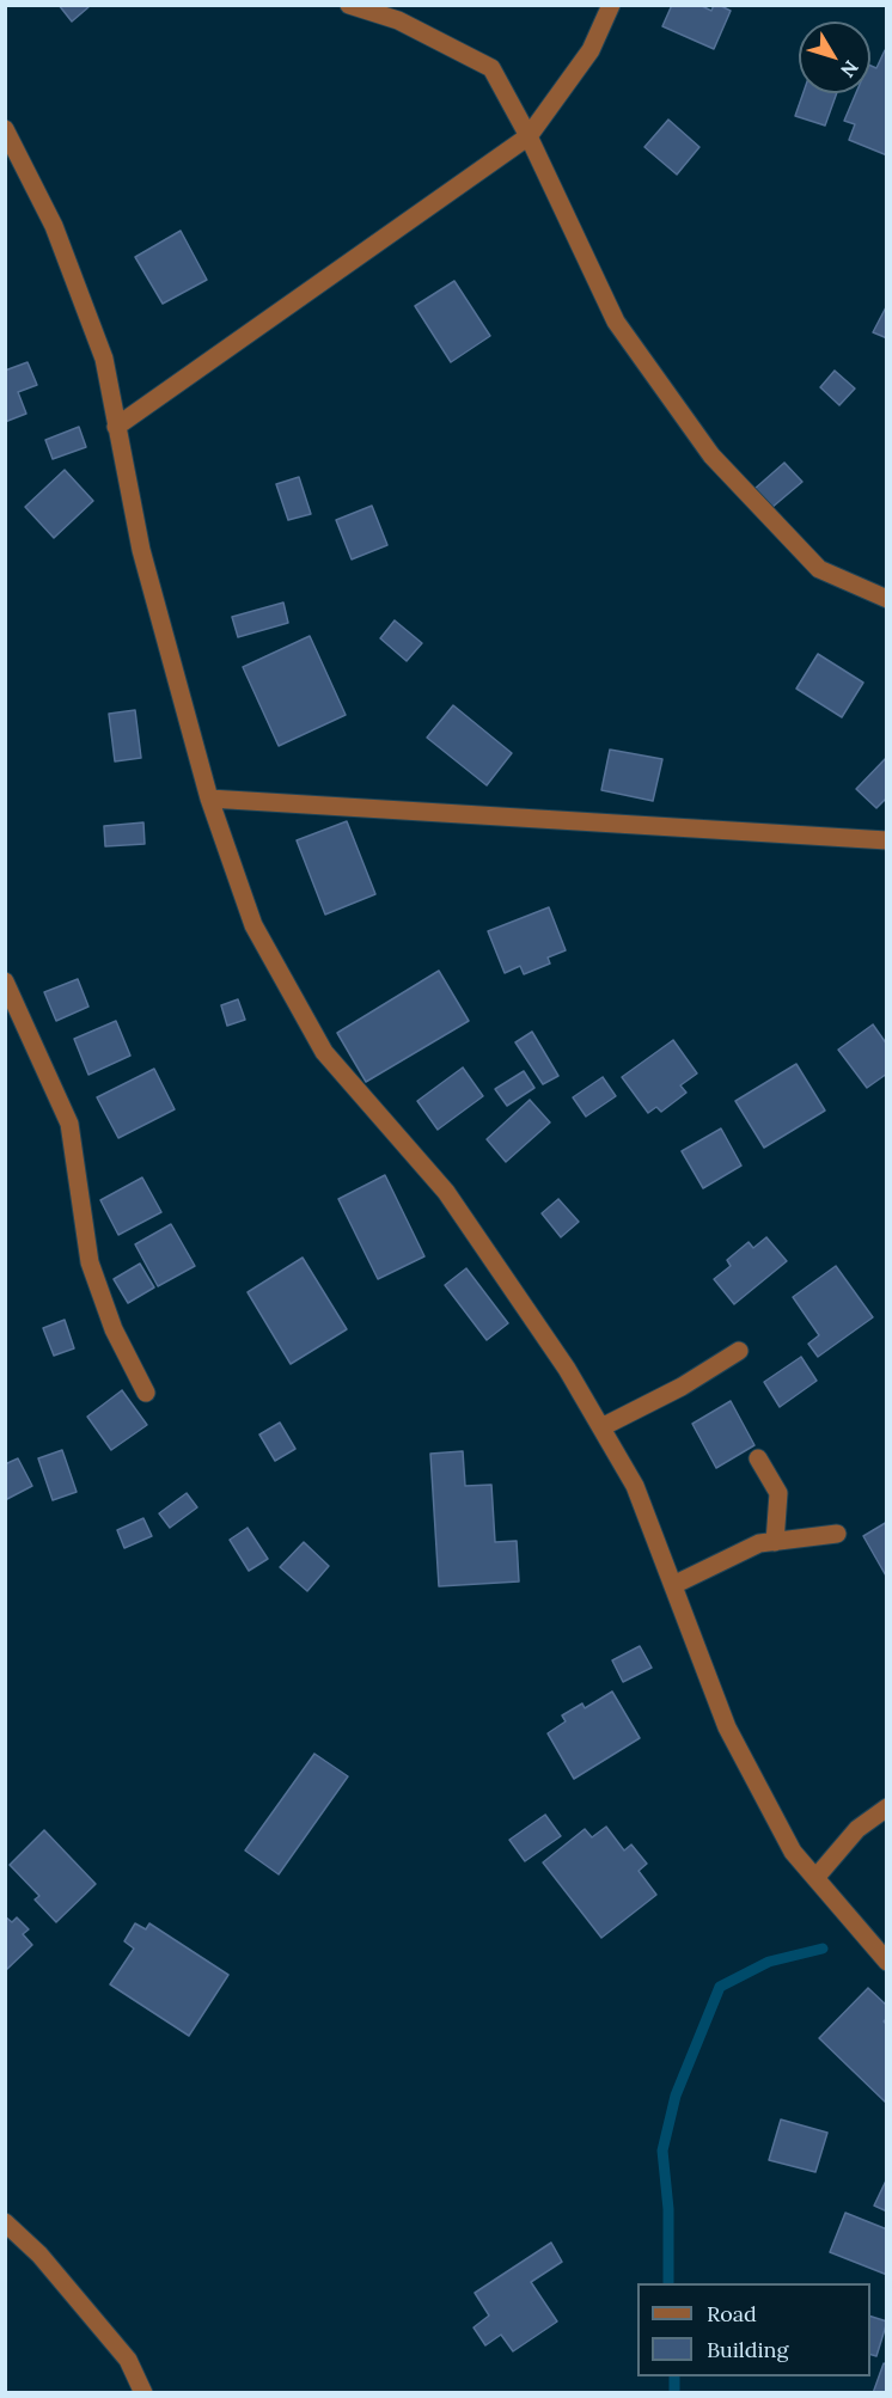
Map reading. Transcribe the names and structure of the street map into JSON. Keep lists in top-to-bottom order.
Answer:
{
  "legend": ["Road", "Building"],
  "north": "bottom right"
}
